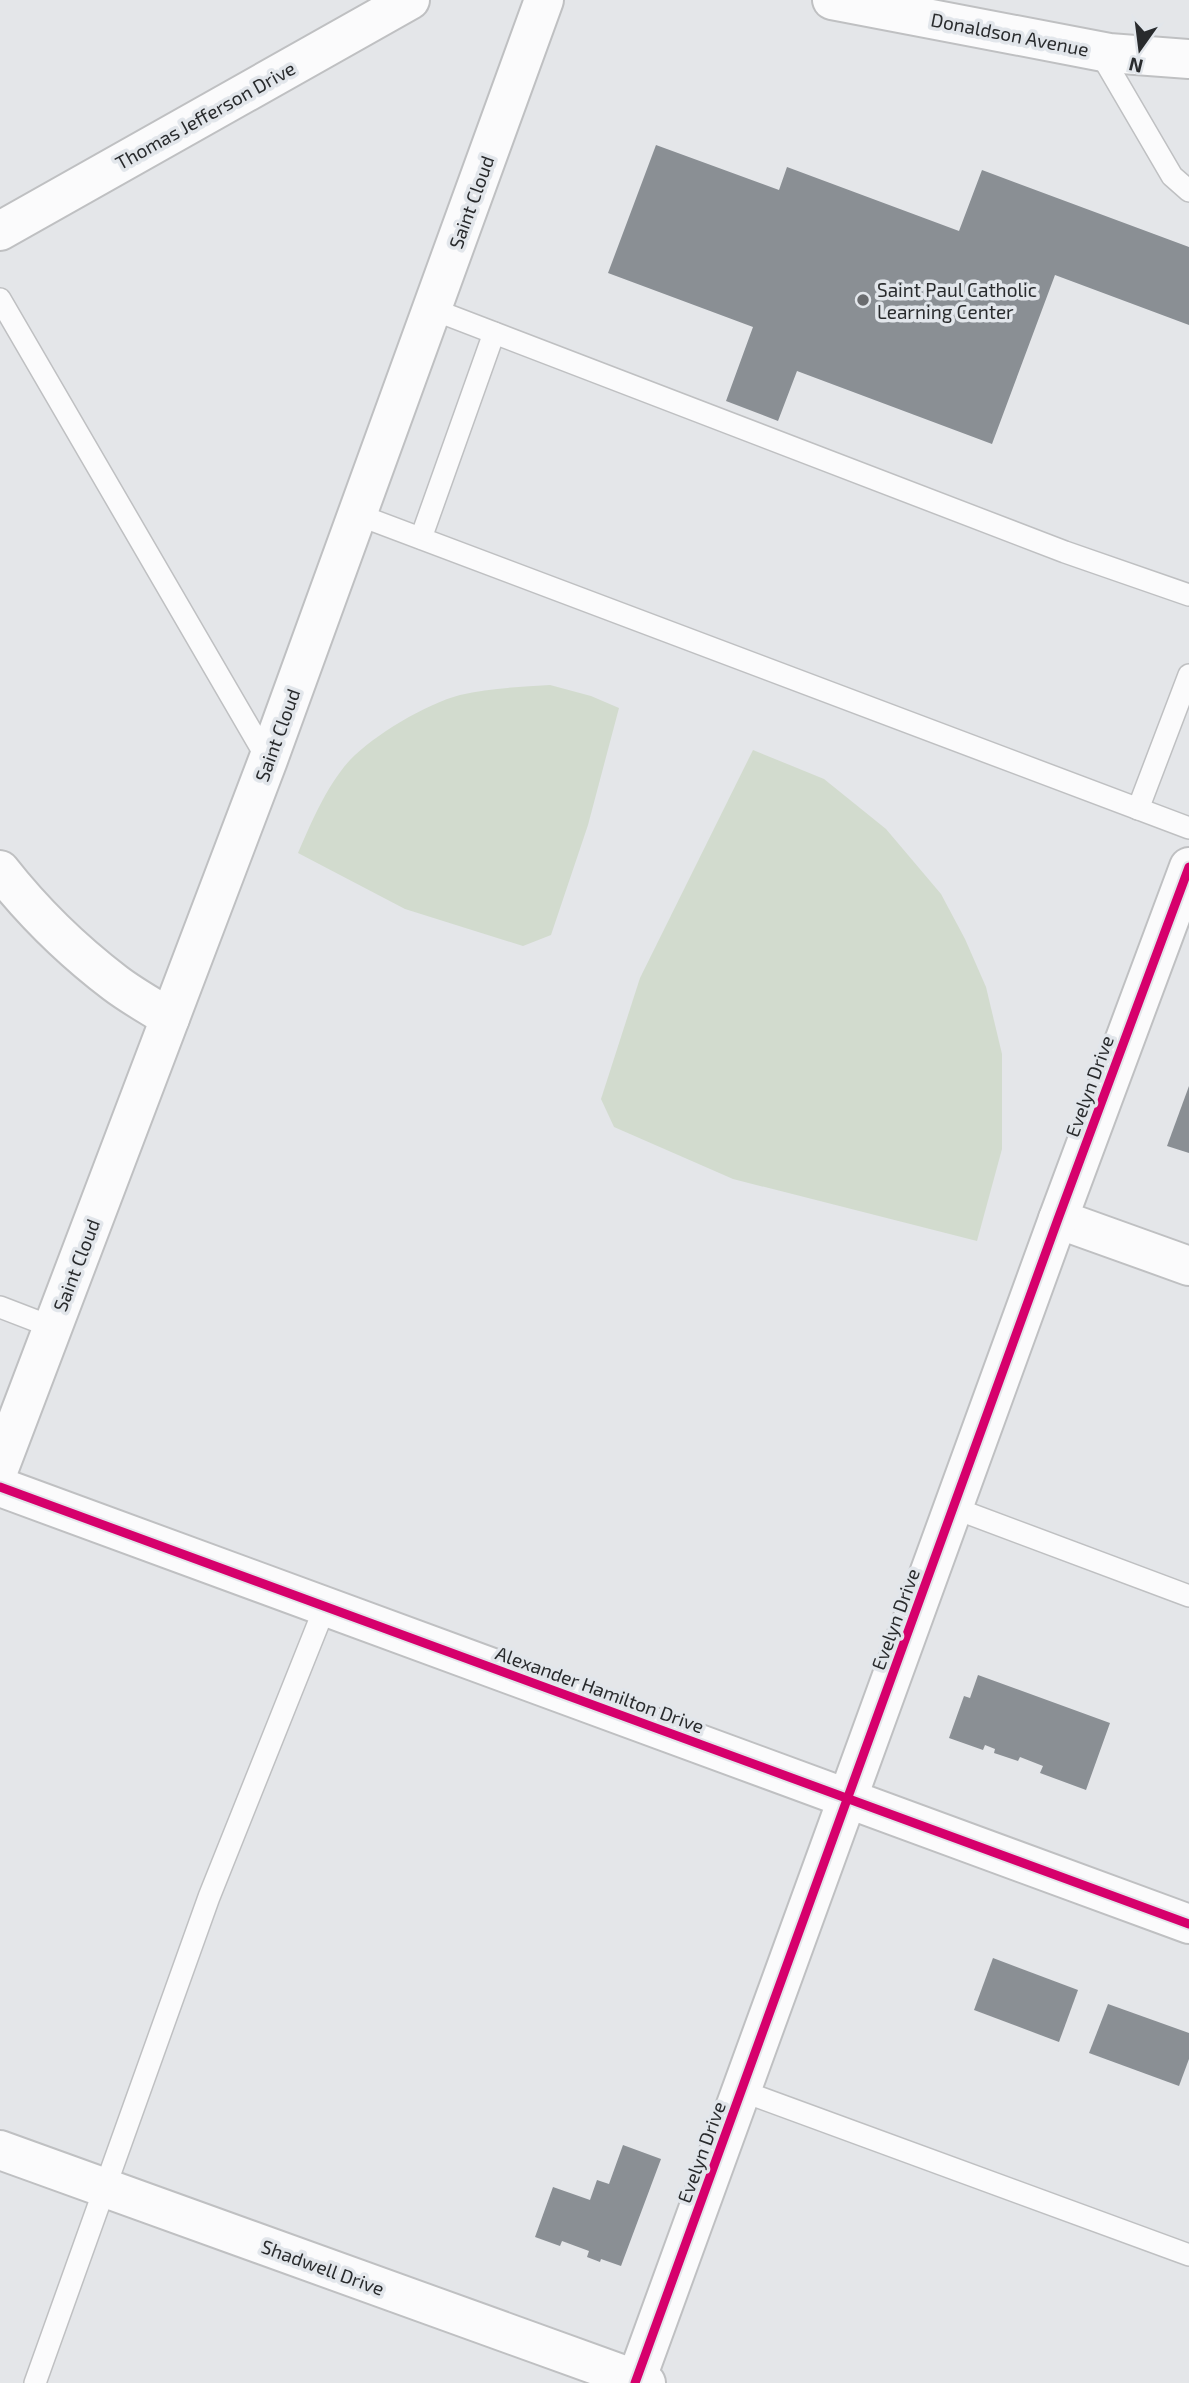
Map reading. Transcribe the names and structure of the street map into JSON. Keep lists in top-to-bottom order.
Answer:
{
  "streets": {
    "street": [
      "Donaldson Avenue",
      "Thomas Jefferson Drive",
      "Saint Cloud",
      "Evelyn Drive",
      "Alexander Hamilton Drive",
      "Shadwell Drive"
    ]
  },
  "crossings": [
    ["Evelyn Drive", "Alexander Hamilton Drive"],
    ["Evelyn Drive", "Shadwell Drive"]
  ],
  "places": ["Saint Paul Catholic Learning Center"],
  "north": "bottom"
}
